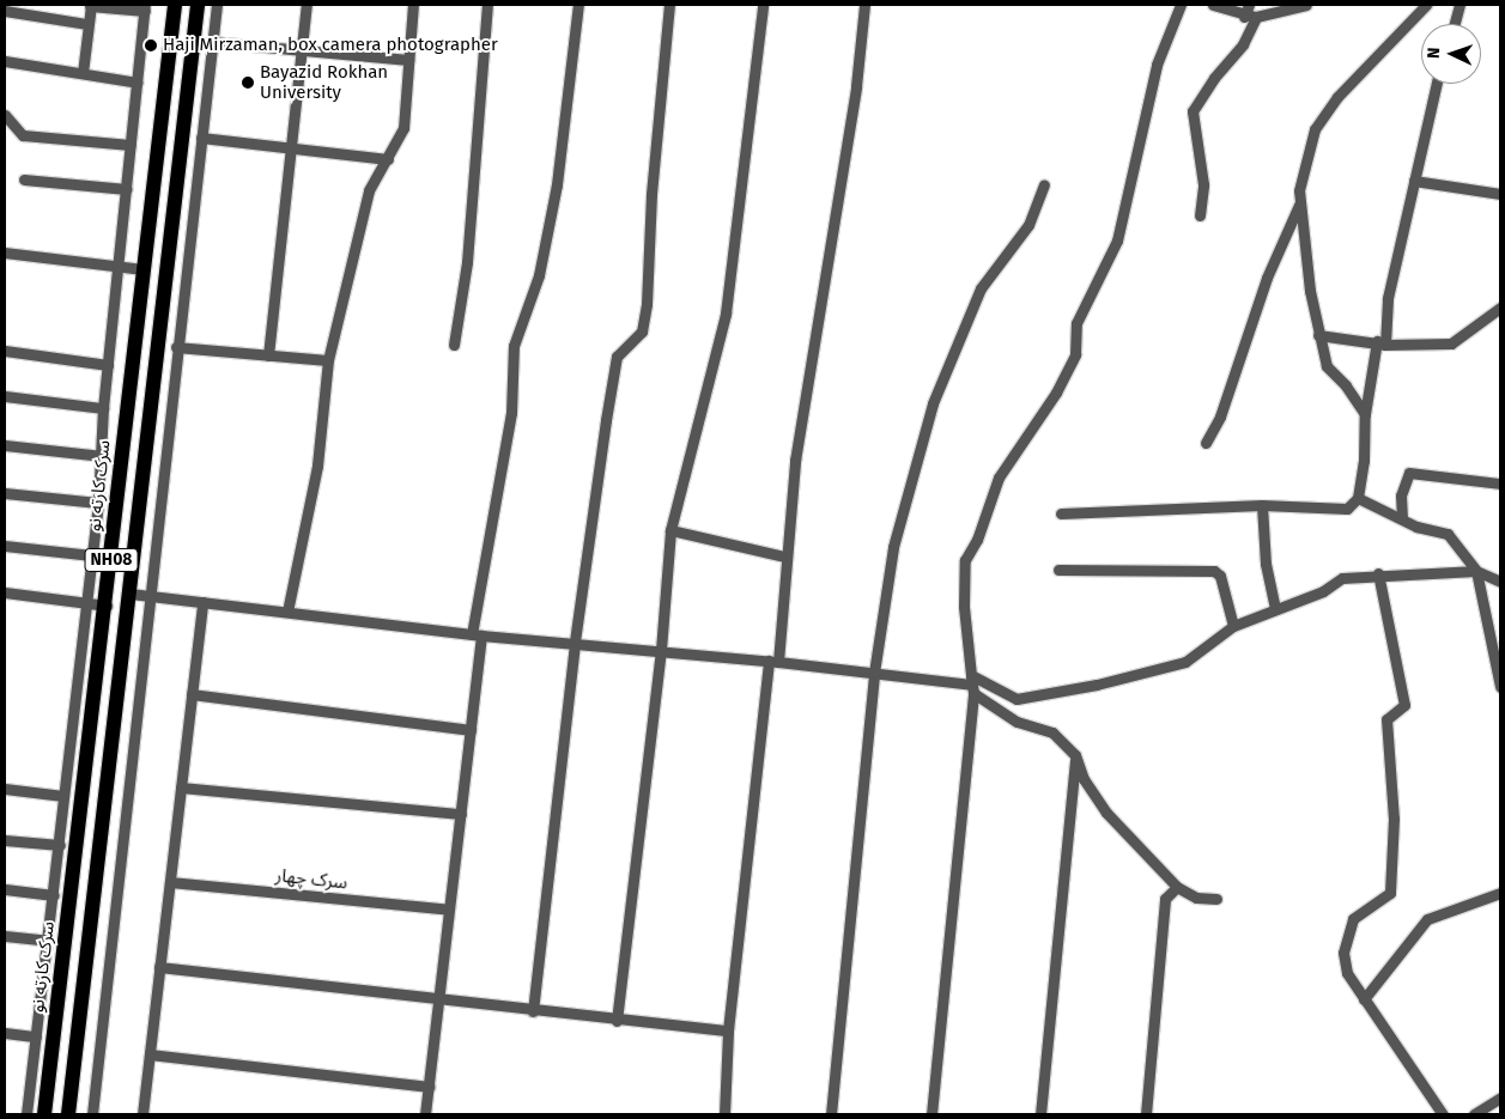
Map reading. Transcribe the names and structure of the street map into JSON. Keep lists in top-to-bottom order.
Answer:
{
  "streets": {
    "highway": ["سرک کارته نو", "NH08"],
    "street": ["سرک چهار"]
  },
  "places": ["Haji Mirzaman, box camera photographer", "Bayazid Rokhan University"],
  "north": "left"
}
